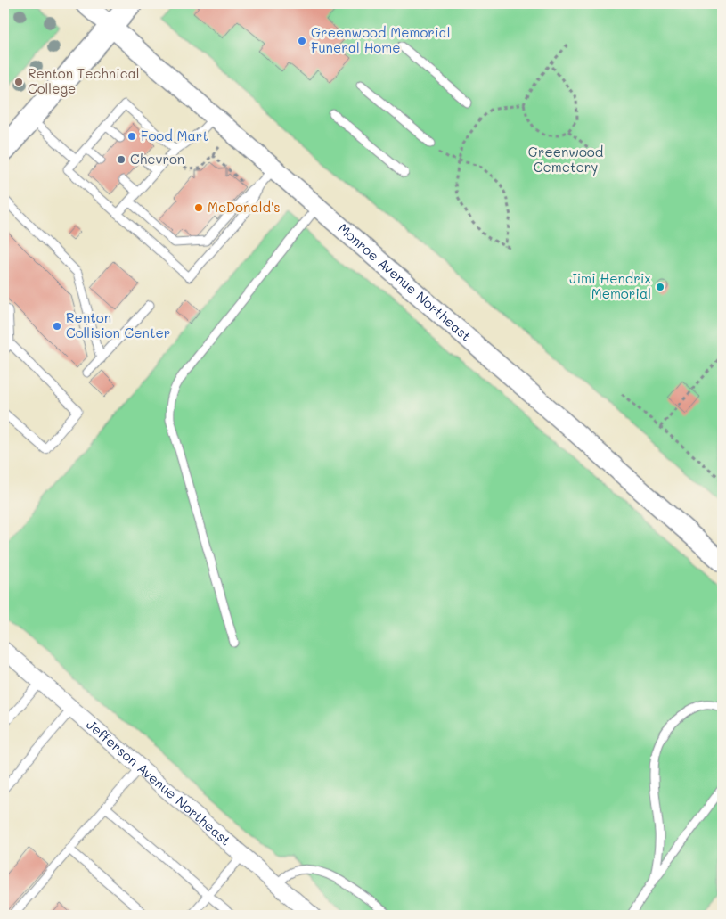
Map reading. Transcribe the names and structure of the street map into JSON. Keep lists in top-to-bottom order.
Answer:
{
  "streets": {
    "street": ["Monroe Avenue Northeast", "Jefferson Avenue Northeast"]
  },
  "parks": ["Greenwood Cemetery"],
  "places": [
    "Greenwood Memorial Funeral Home",
    "Renton Technical College",
    "Food Mart",
    "Chevron",
    "McDonald's",
    "Jimi Hendrix Memorial",
    "Renton Collision Center"
  ]
}
